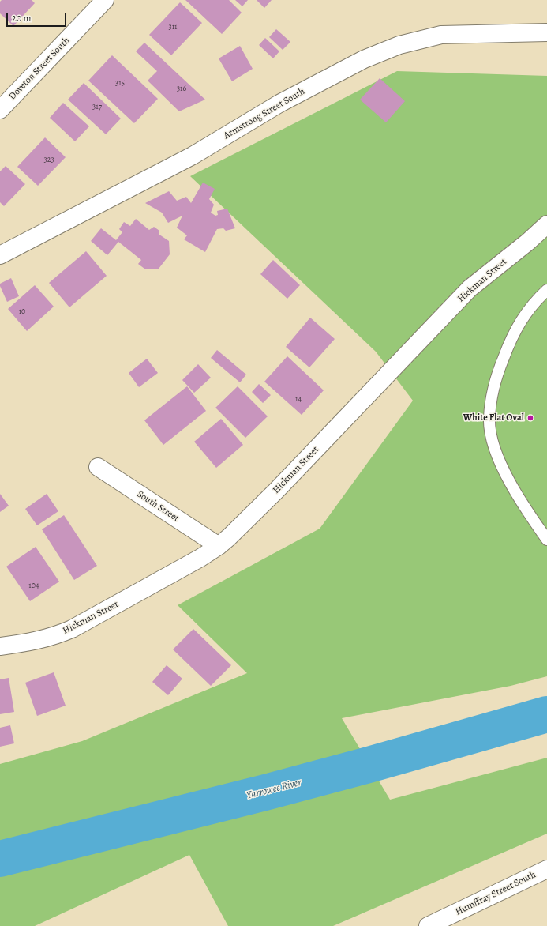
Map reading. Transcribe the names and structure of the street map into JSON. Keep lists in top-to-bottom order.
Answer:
{
  "streets": {
    "street": [
      "Doveton Street South",
      "Armstrong Street South",
      "Hickman Street",
      "South Street",
      "Humffray Street South"
    ]
  },
  "crossings": [
    ["Hickman Street", "South Street"]
  ],
  "water": ["Yarrowee River"],
  "places": ["White Flat Oval"],
  "house_numbers": [
    "311",
    "315",
    "316",
    "317",
    "323",
    "10",
    "14",
    "104"
  ],
  "scale_bar": "20 m"
}
